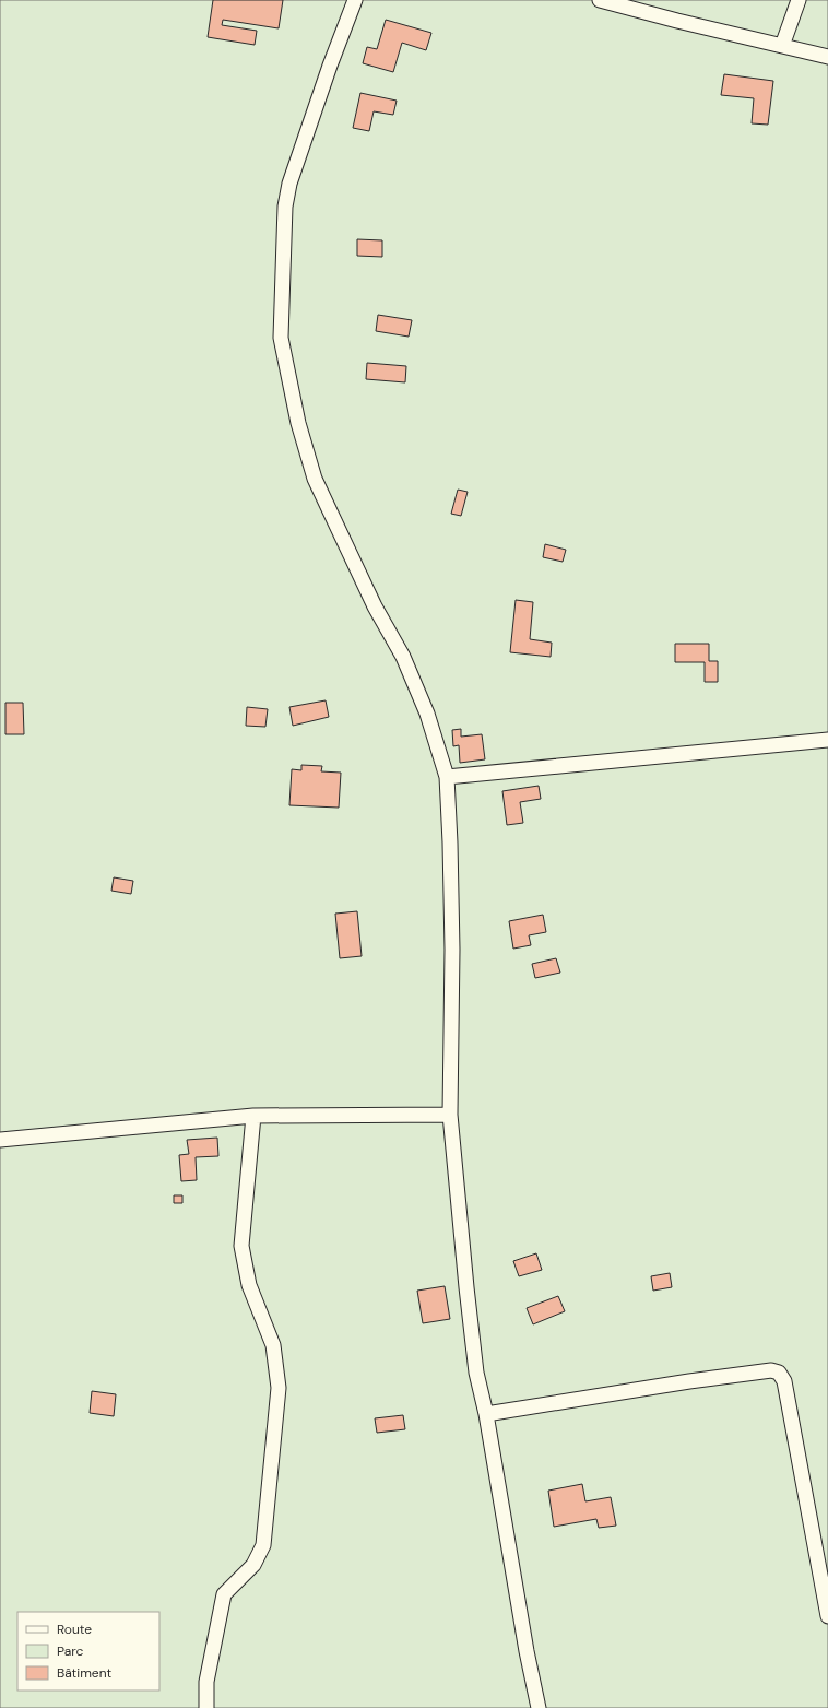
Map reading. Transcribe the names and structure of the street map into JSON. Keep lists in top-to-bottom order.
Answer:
{
  "legend": ["Route", "Parc", "Bâtiment"]
}
